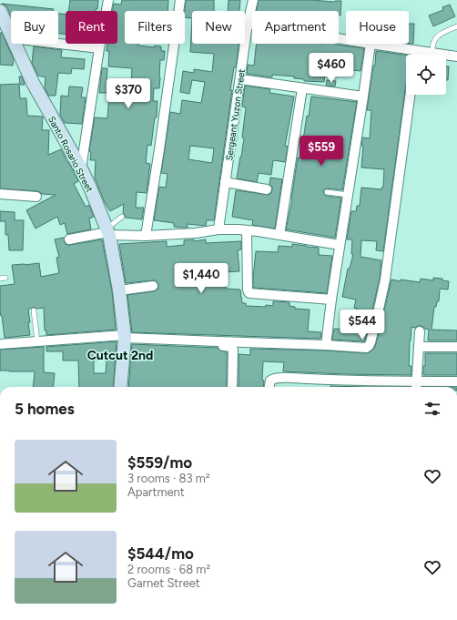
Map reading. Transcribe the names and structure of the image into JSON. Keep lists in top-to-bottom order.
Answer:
{
  "streets": {
    "street": ["Sergeant Yuzon Street", "Santo Rosario Street"]
  },
  "districts": ["Cutcut 2nd"],
  "page": {
    "chip": [
      "Buy",
      "Rent",
      "Filters",
      "New",
      "Apartment",
      "House"
    ],
    "price": [
      "$460",
      "$370",
      "$559",
      "$1,440",
      "$544"
    ],
    "heading": "5 homes",
    "list": [
      {
        "name": "$559/mo",
        "note": "3 rooms · 83 m² · Apartment"
      },
      {
        "name": "$544/mo",
        "note": "2 rooms · 68 m² · Garnet Street"
      }
    ]
  }
}
